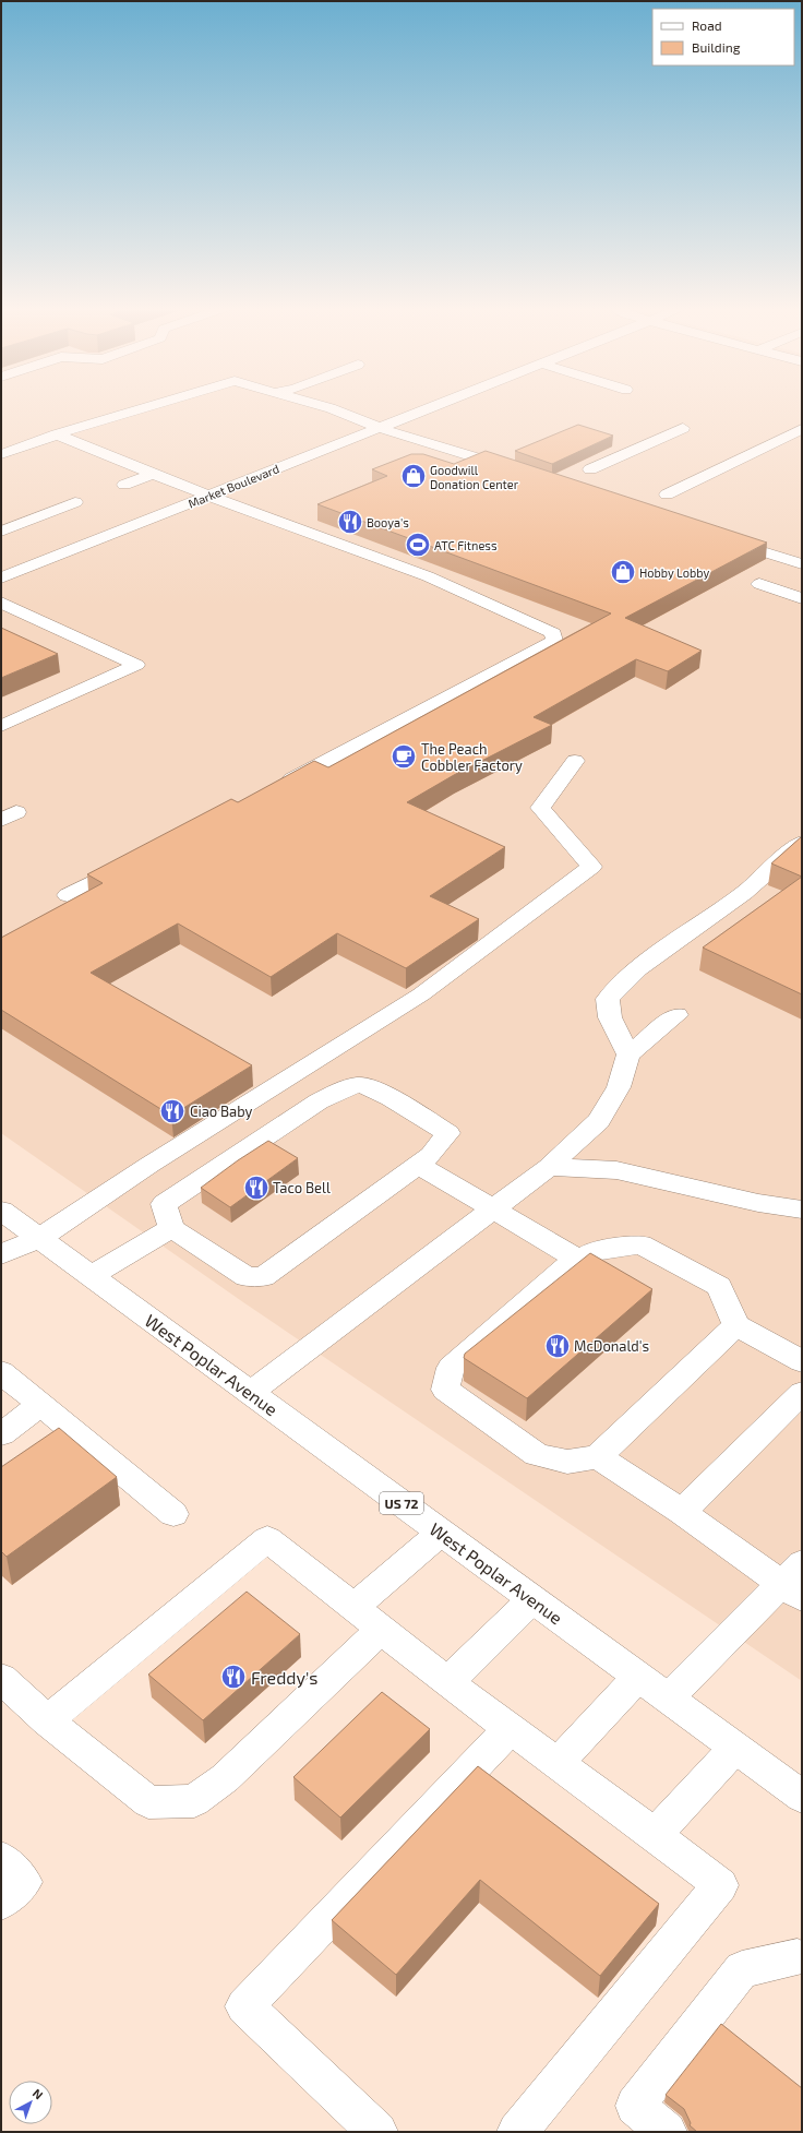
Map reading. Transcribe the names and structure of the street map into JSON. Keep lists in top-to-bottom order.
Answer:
{
  "streets": {
    "street": ["Market Boulevard", "West Poplar Avenue", "US 72"]
  },
  "places": {
    "shop": ["Goodwill Donation Center", "Hobby Lobby"],
    "restaurant": [
      "Booya's",
      "Ciao Baby",
      "Taco Bell",
      "McDonald's",
      "Freddy's"
    ],
    "sports": ["ATC Fitness"],
    "cafe": ["The Peach Cobbler Factory"]
  },
  "legend": ["Road", "Building"],
  "north": "top right"
}
